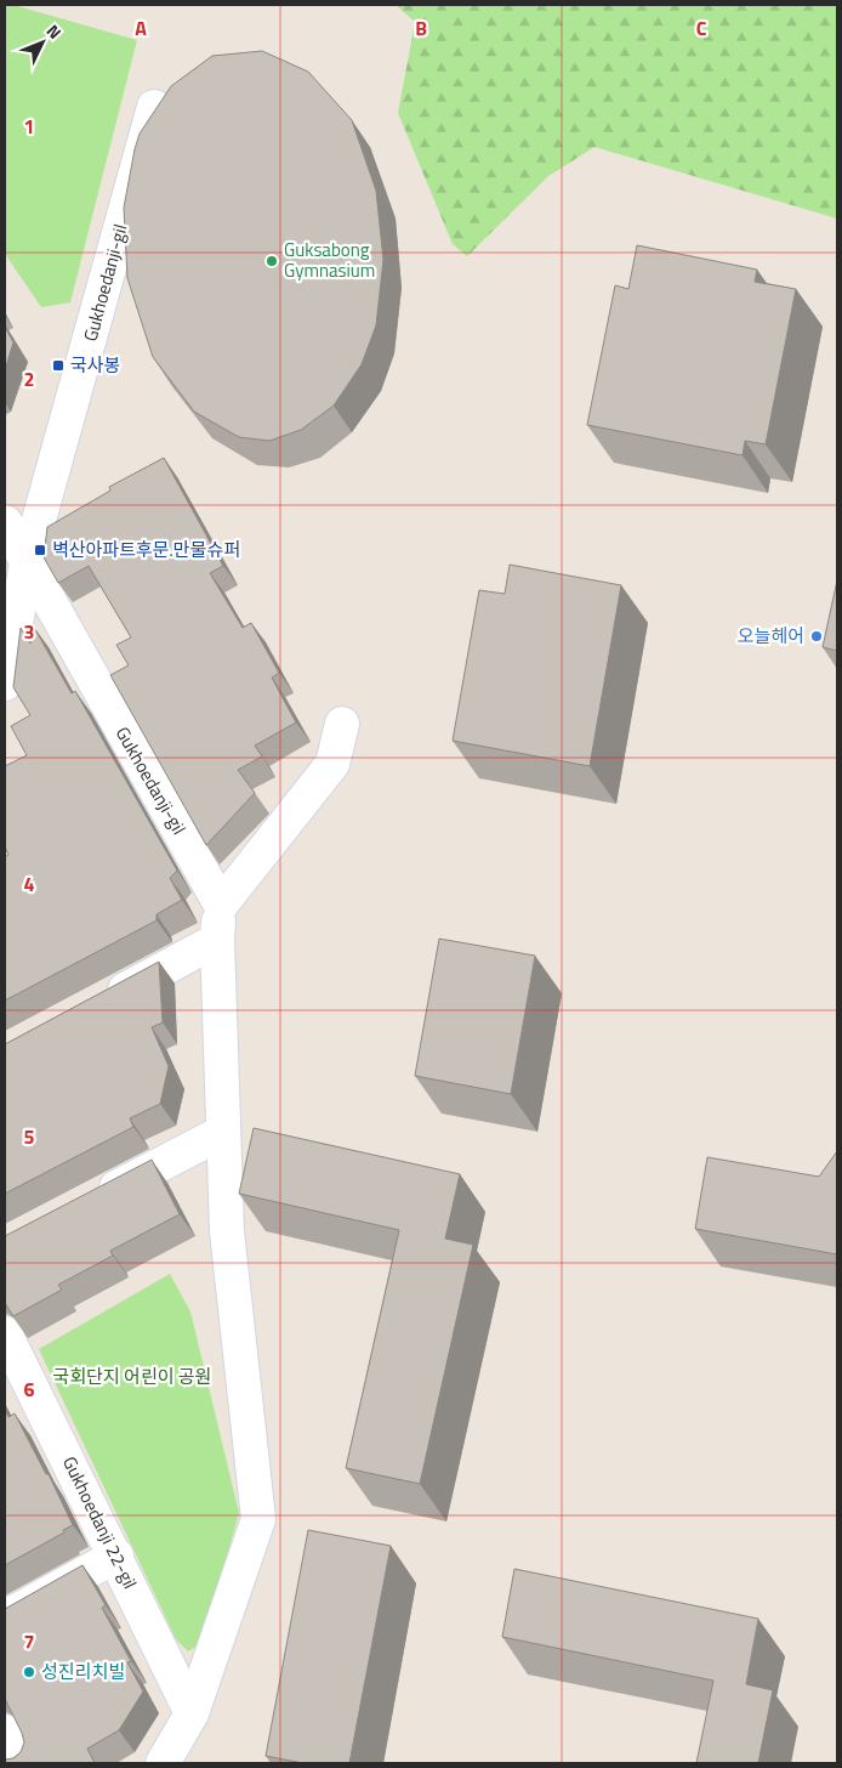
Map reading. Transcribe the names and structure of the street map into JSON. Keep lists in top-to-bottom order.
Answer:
{
  "streets": {
    "street": ["Gukhoedanji-gil", "Gukhoedanji 22-gil"]
  },
  "parks": ["국회단지 어린이 공원"],
  "places": {
    "other": ["Guksabong Gymnasium", "오늘헤어", "성진리치빌"],
    "transit": ["국사봉", "벽산아파트후문.만물슈퍼"]
  },
  "north": "top right",
  "grid": {
    "columns": ["A", "B", "C"],
    "rows": [
      "1",
      "2",
      "3",
      "4",
      "5",
      "6",
      "7"
    ]
  }
}
